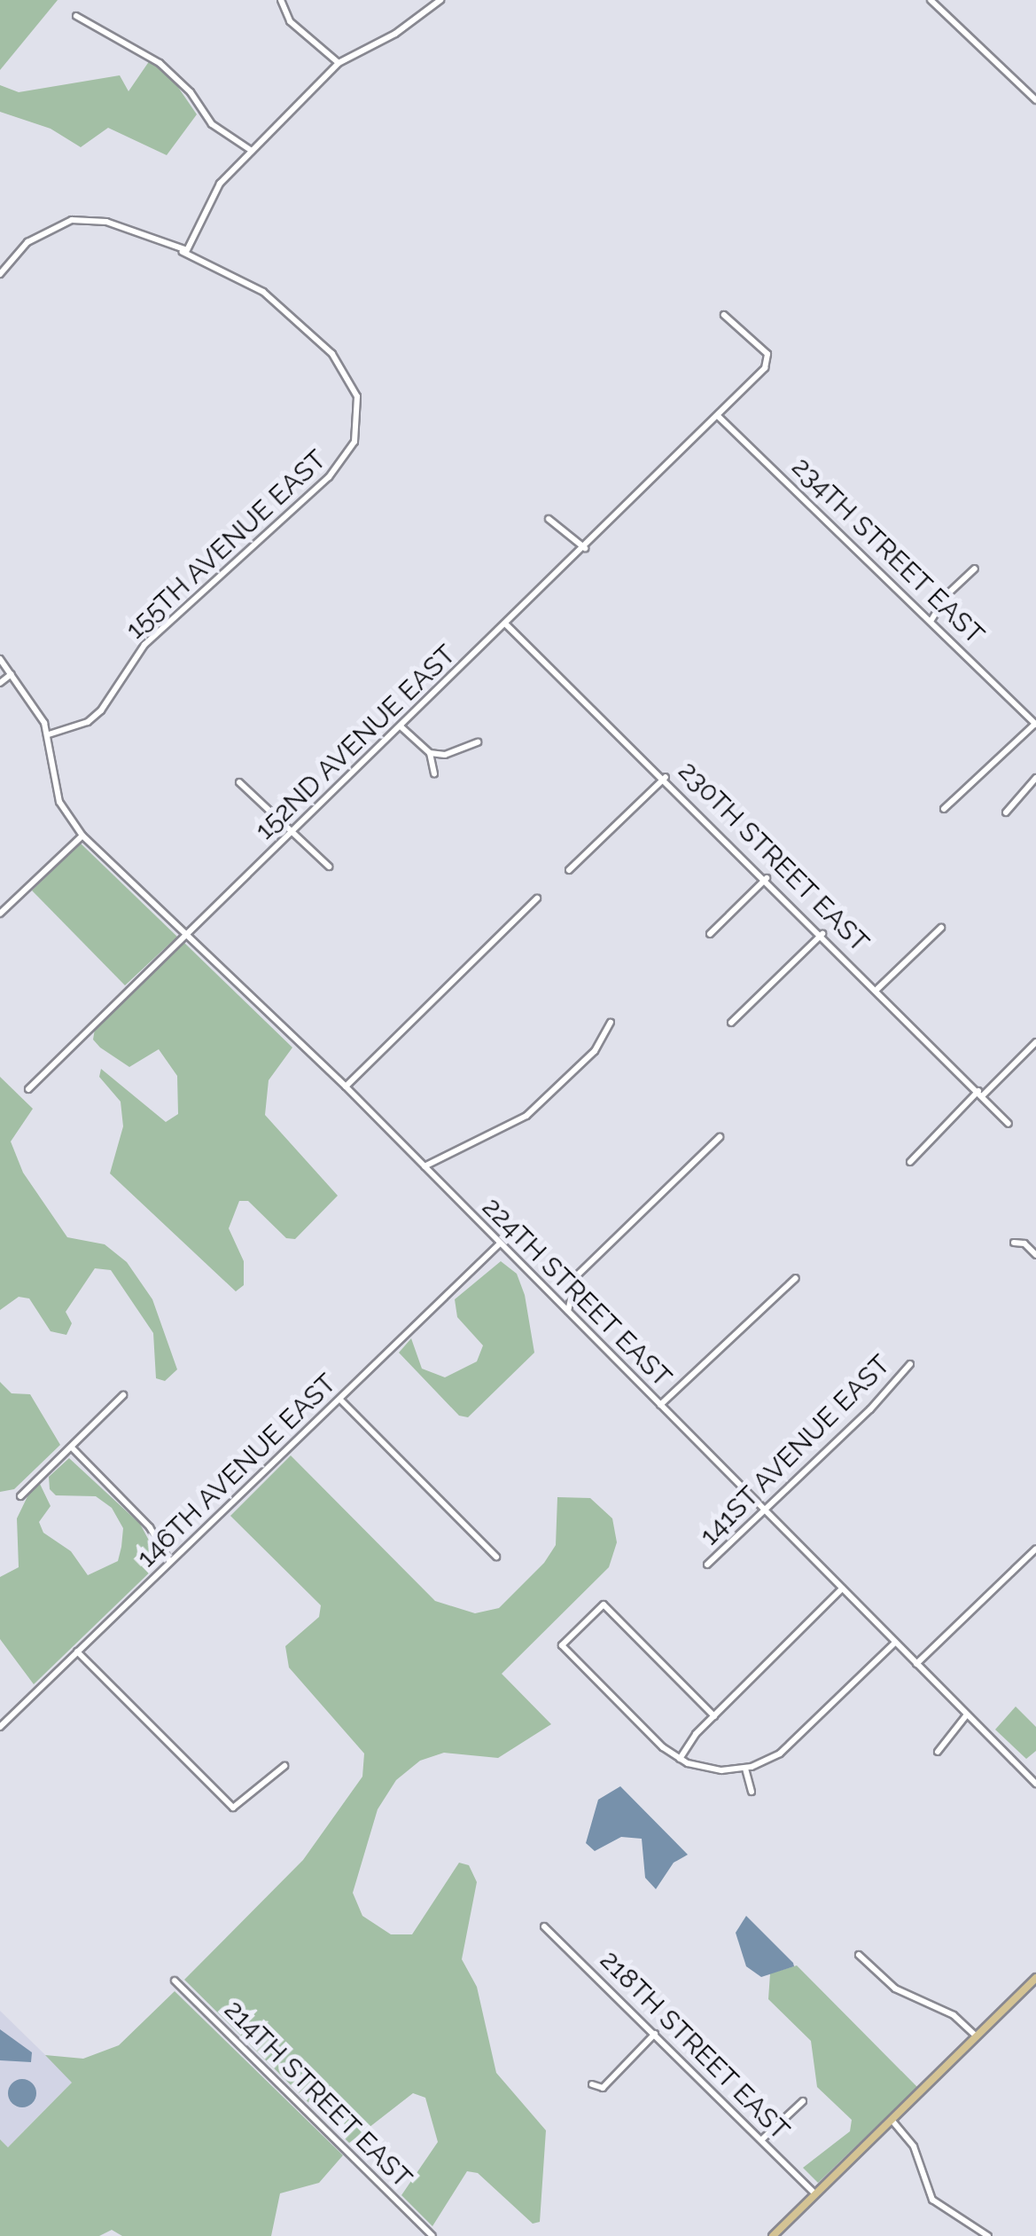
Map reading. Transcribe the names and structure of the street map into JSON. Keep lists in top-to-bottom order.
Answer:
{
  "streets": {
    "street": [
      "155TH AVENUE EAST",
      "234TH STREET EAST",
      "152ND AVENUE EAST",
      "230TH STREET EAST",
      "224TH STREET EAST",
      "141ST AVENUE EAST",
      "146TH AVENUE EAST",
      "218TH STREET EAST",
      "214TH STREET EAST"
    ]
  },
  "crossings": [
    ["155TH AVENUE EAST", "224TH STREET EAST"],
    ["234TH STREET EAST", "152ND AVENUE EAST"],
    ["152ND AVENUE EAST", "230TH STREET EAST"],
    ["152ND AVENUE EAST", "224TH STREET EAST"],
    ["224TH STREET EAST", "141ST AVENUE EAST"],
    ["224TH STREET EAST", "146TH AVENUE EAST"]
  ]
}
